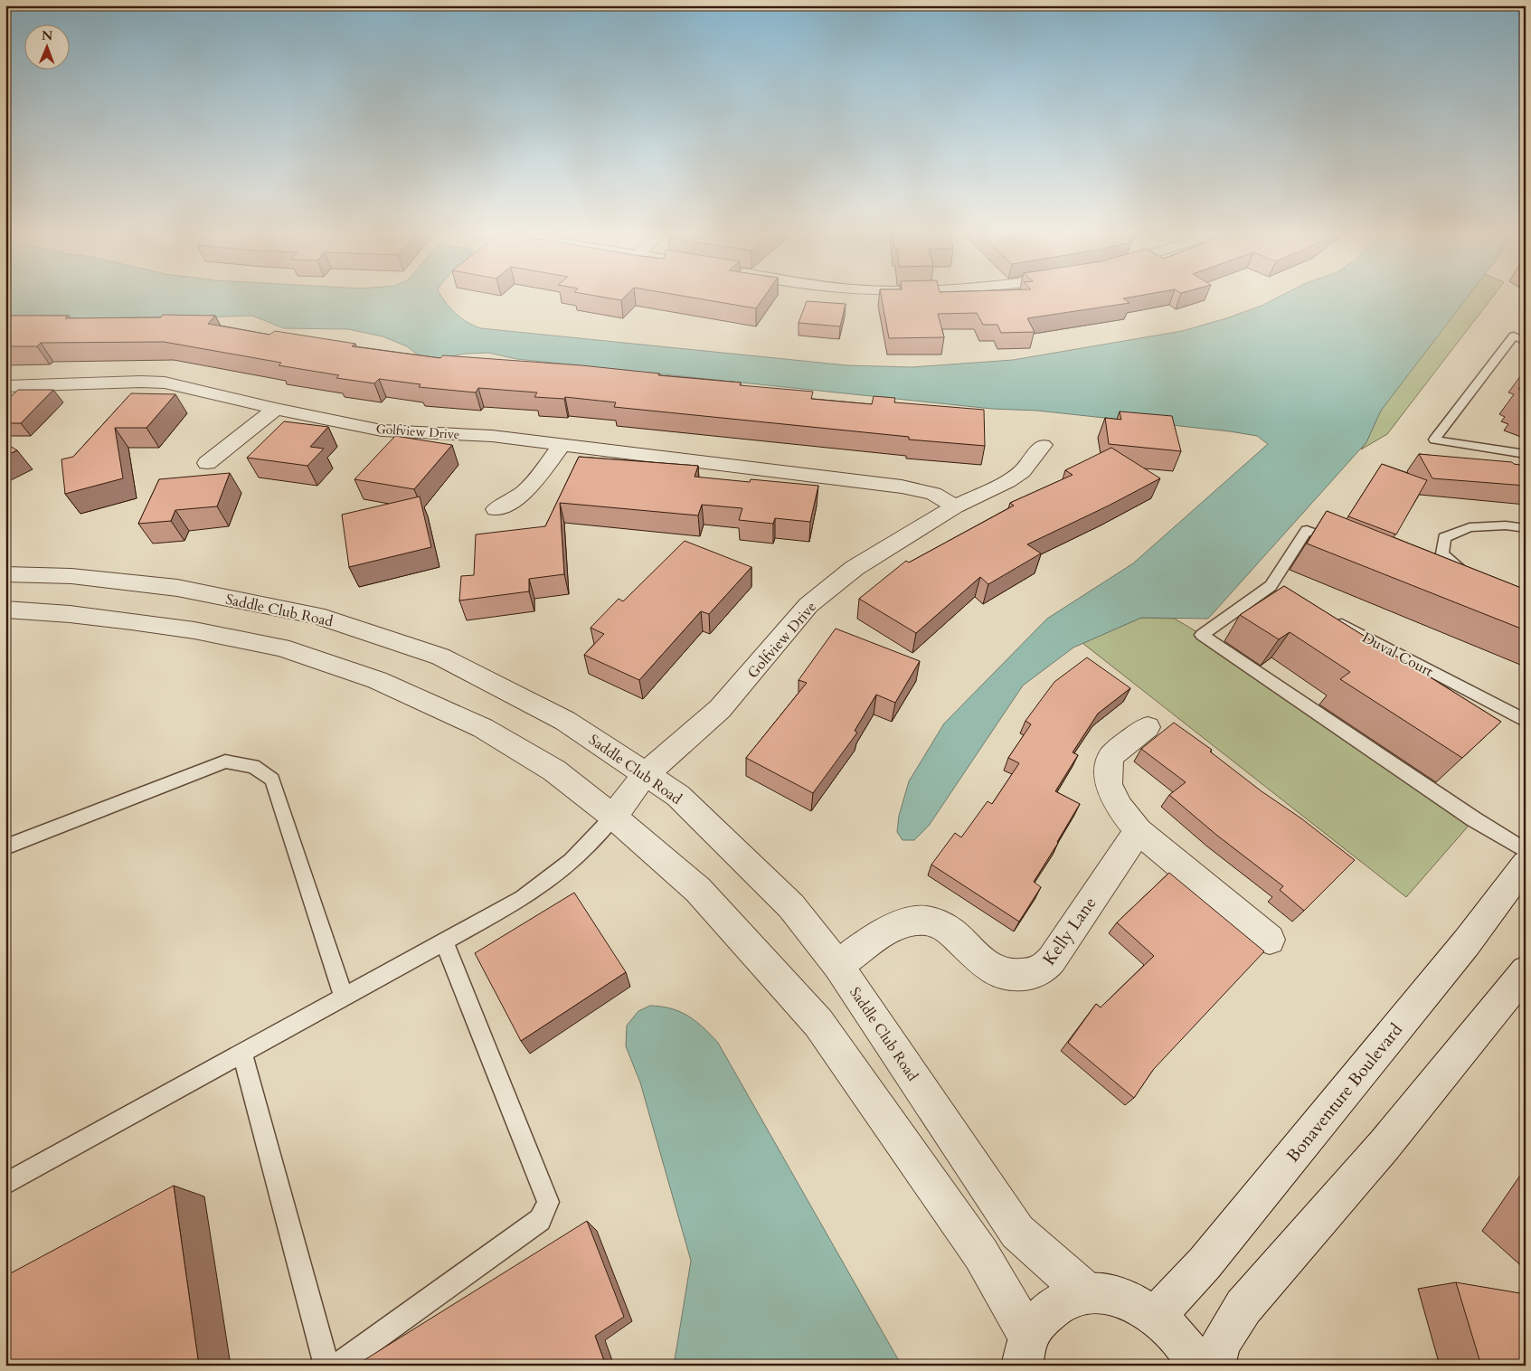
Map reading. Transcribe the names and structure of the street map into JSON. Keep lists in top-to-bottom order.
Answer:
{
  "streets": {
    "street": [
      "Golfview Drive",
      "Saddle Club Road",
      "Kelly Lane",
      "Bonaventure Boulevard"
    ],
    "lane": ["Duval Court"]
  },
  "crossings": [
    ["Golfview Drive", "Saddle Club Road"],
    ["Saddle Club Road", "Kelly Lane"]
  ],
  "north": "top"
}
